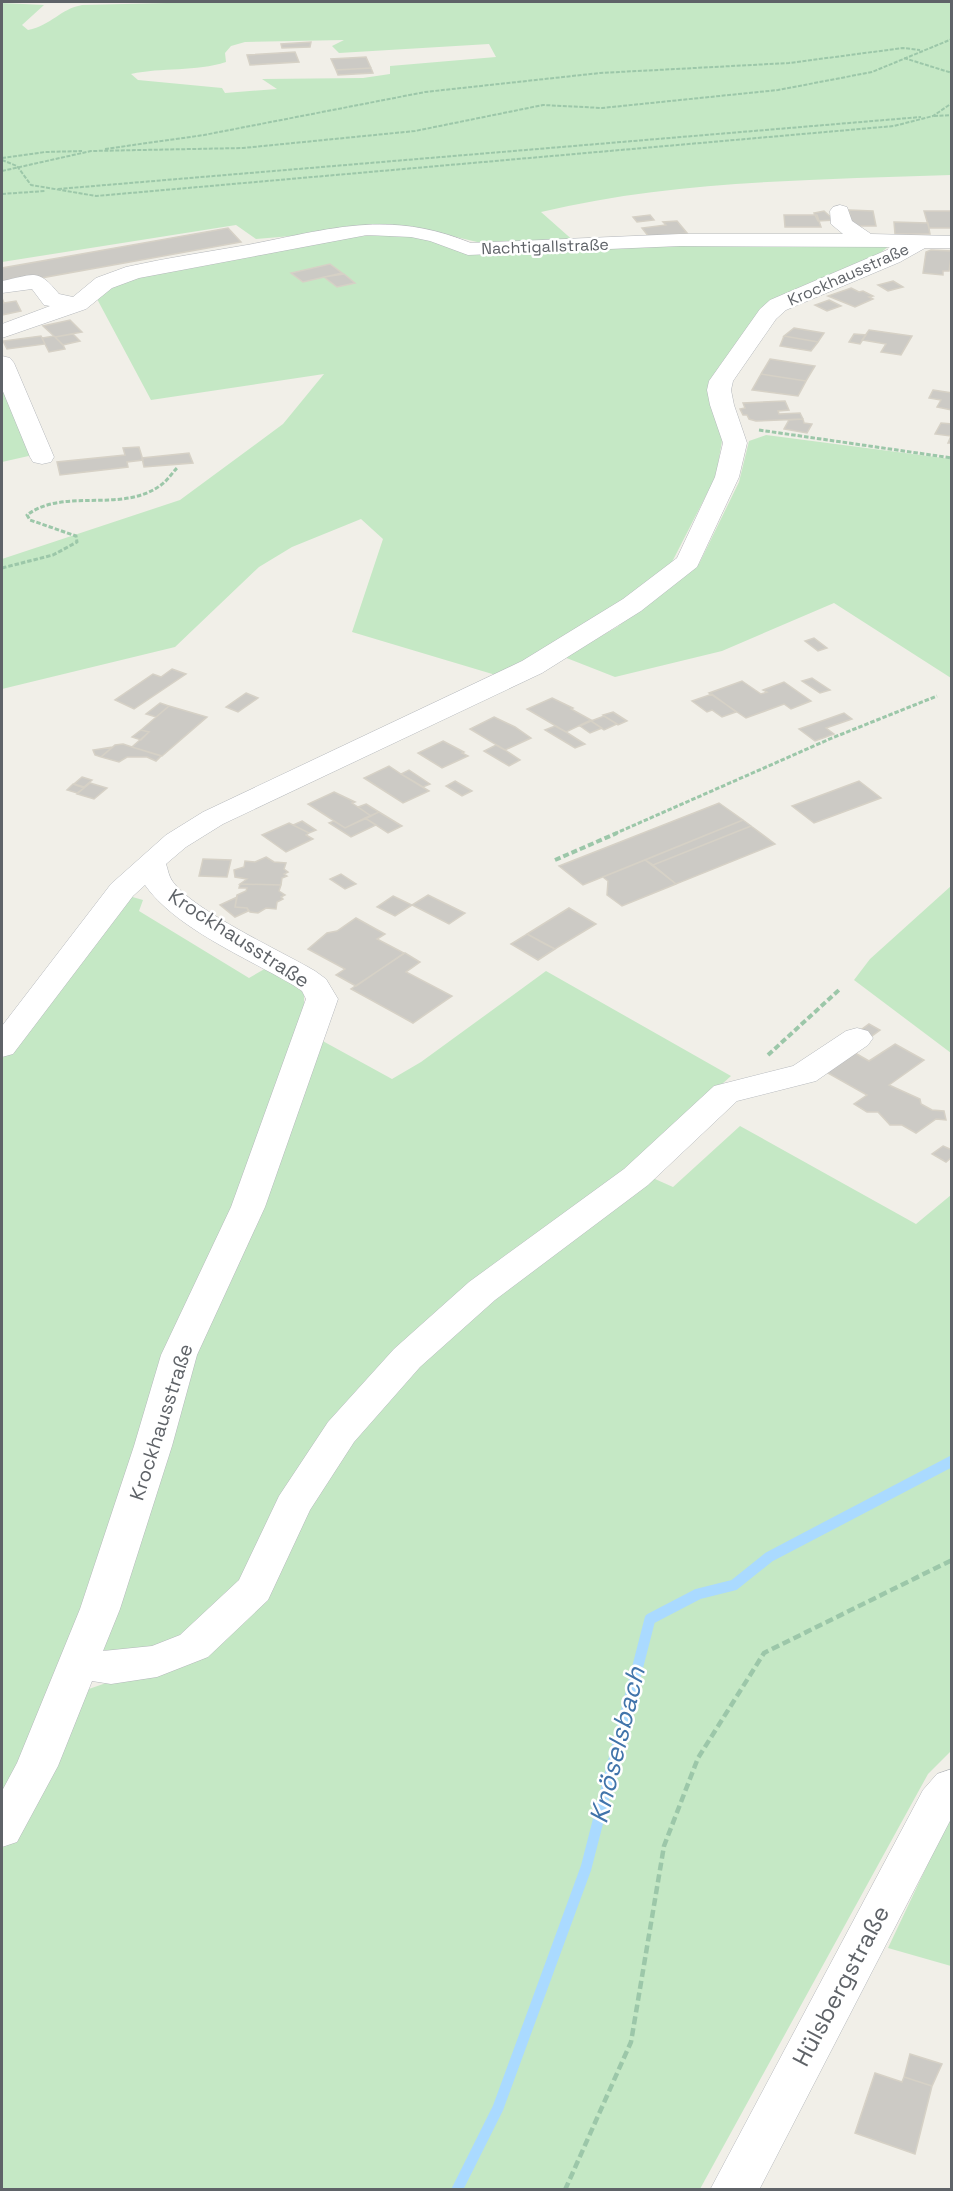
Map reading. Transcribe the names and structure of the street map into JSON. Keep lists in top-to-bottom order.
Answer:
{
  "streets": {
    "street": ["Nachtigallstraße", "Krockhausstraße", "Hülsbergstraße"]
  },
  "crossings": [
    ["Nachtigallstraße", "Krockhausstraße"]
  ],
  "water": ["Knöselsbach"]
}
